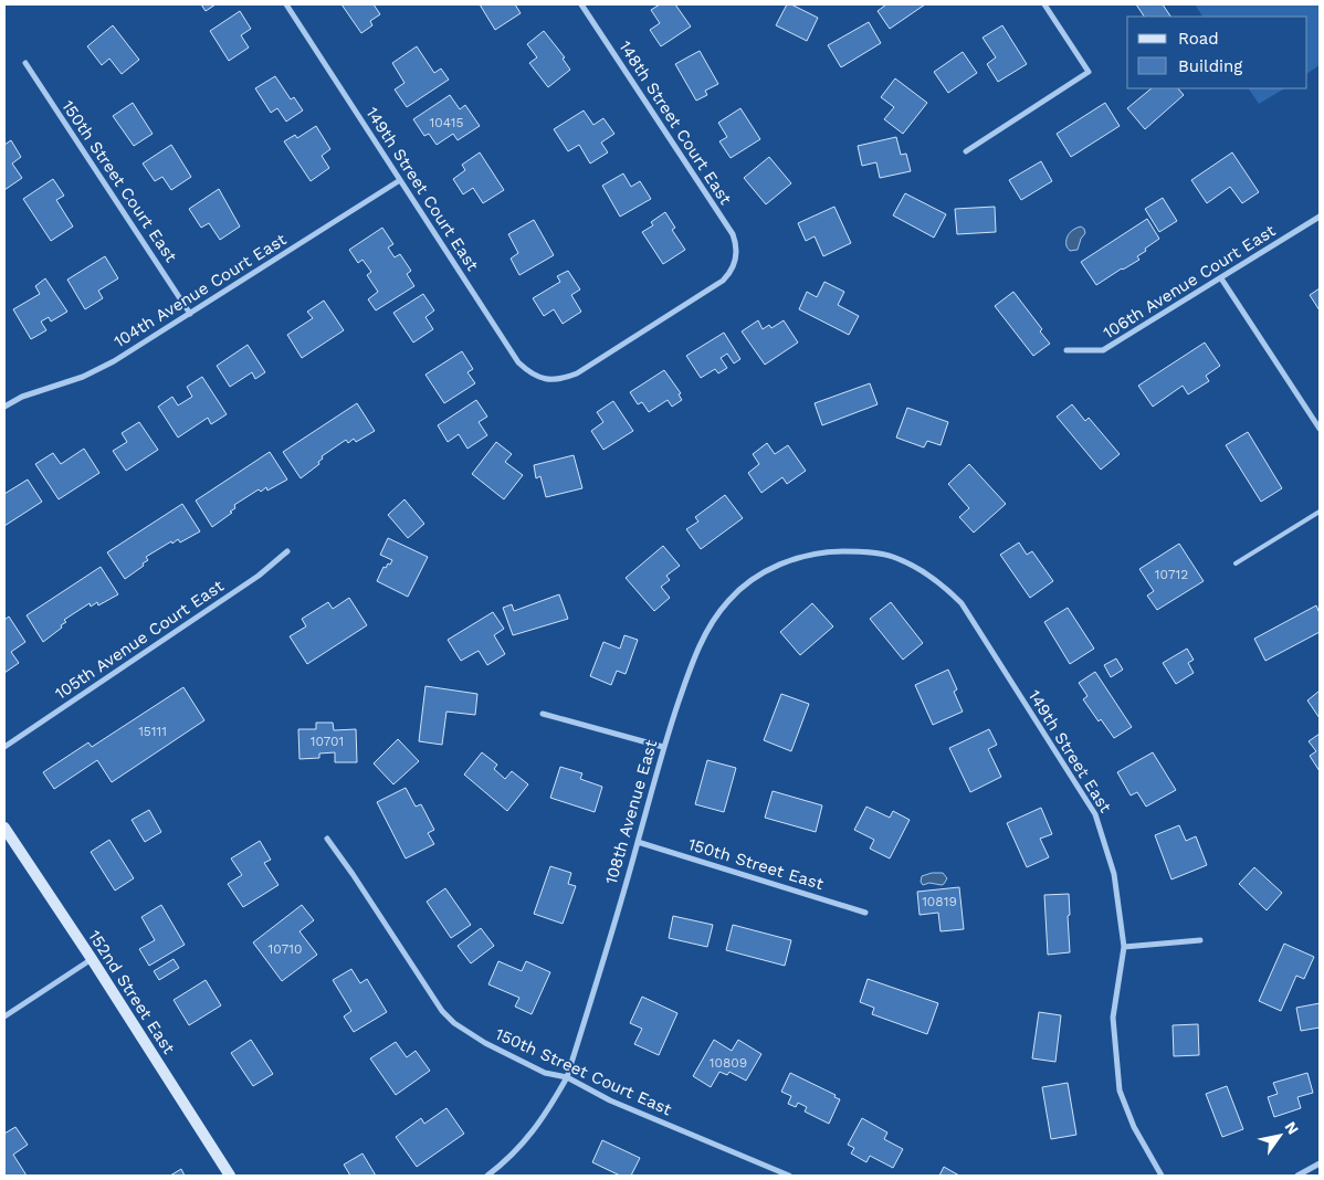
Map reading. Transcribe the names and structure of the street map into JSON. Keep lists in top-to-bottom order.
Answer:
{
  "streets": {
    "main road": ["152nd Street East"],
    "street": [
      "148th Street Court East",
      "150th Street Court East",
      "149th Street Court East",
      "106th Avenue Court East",
      "104th Avenue Court East",
      "105th Avenue Court East",
      "149th Street East",
      "108th Avenue East",
      "150th Street East"
    ]
  },
  "crossings": [
    ["148th Street Court East", "149th Street Court East"],
    ["150th Street Court East", "104th Avenue Court East"],
    ["150th Street Court East", "108th Avenue East"],
    ["149th Street Court East", "104th Avenue Court East"],
    ["149th Street East", "108th Avenue East"],
    ["108th Avenue East", "150th Street East"]
  ],
  "house_numbers": [
    "10415",
    "10712",
    "15111",
    "10701",
    "10819",
    "10710",
    "10809"
  ],
  "legend": ["Road", "Building"],
  "north": "top right"
}
